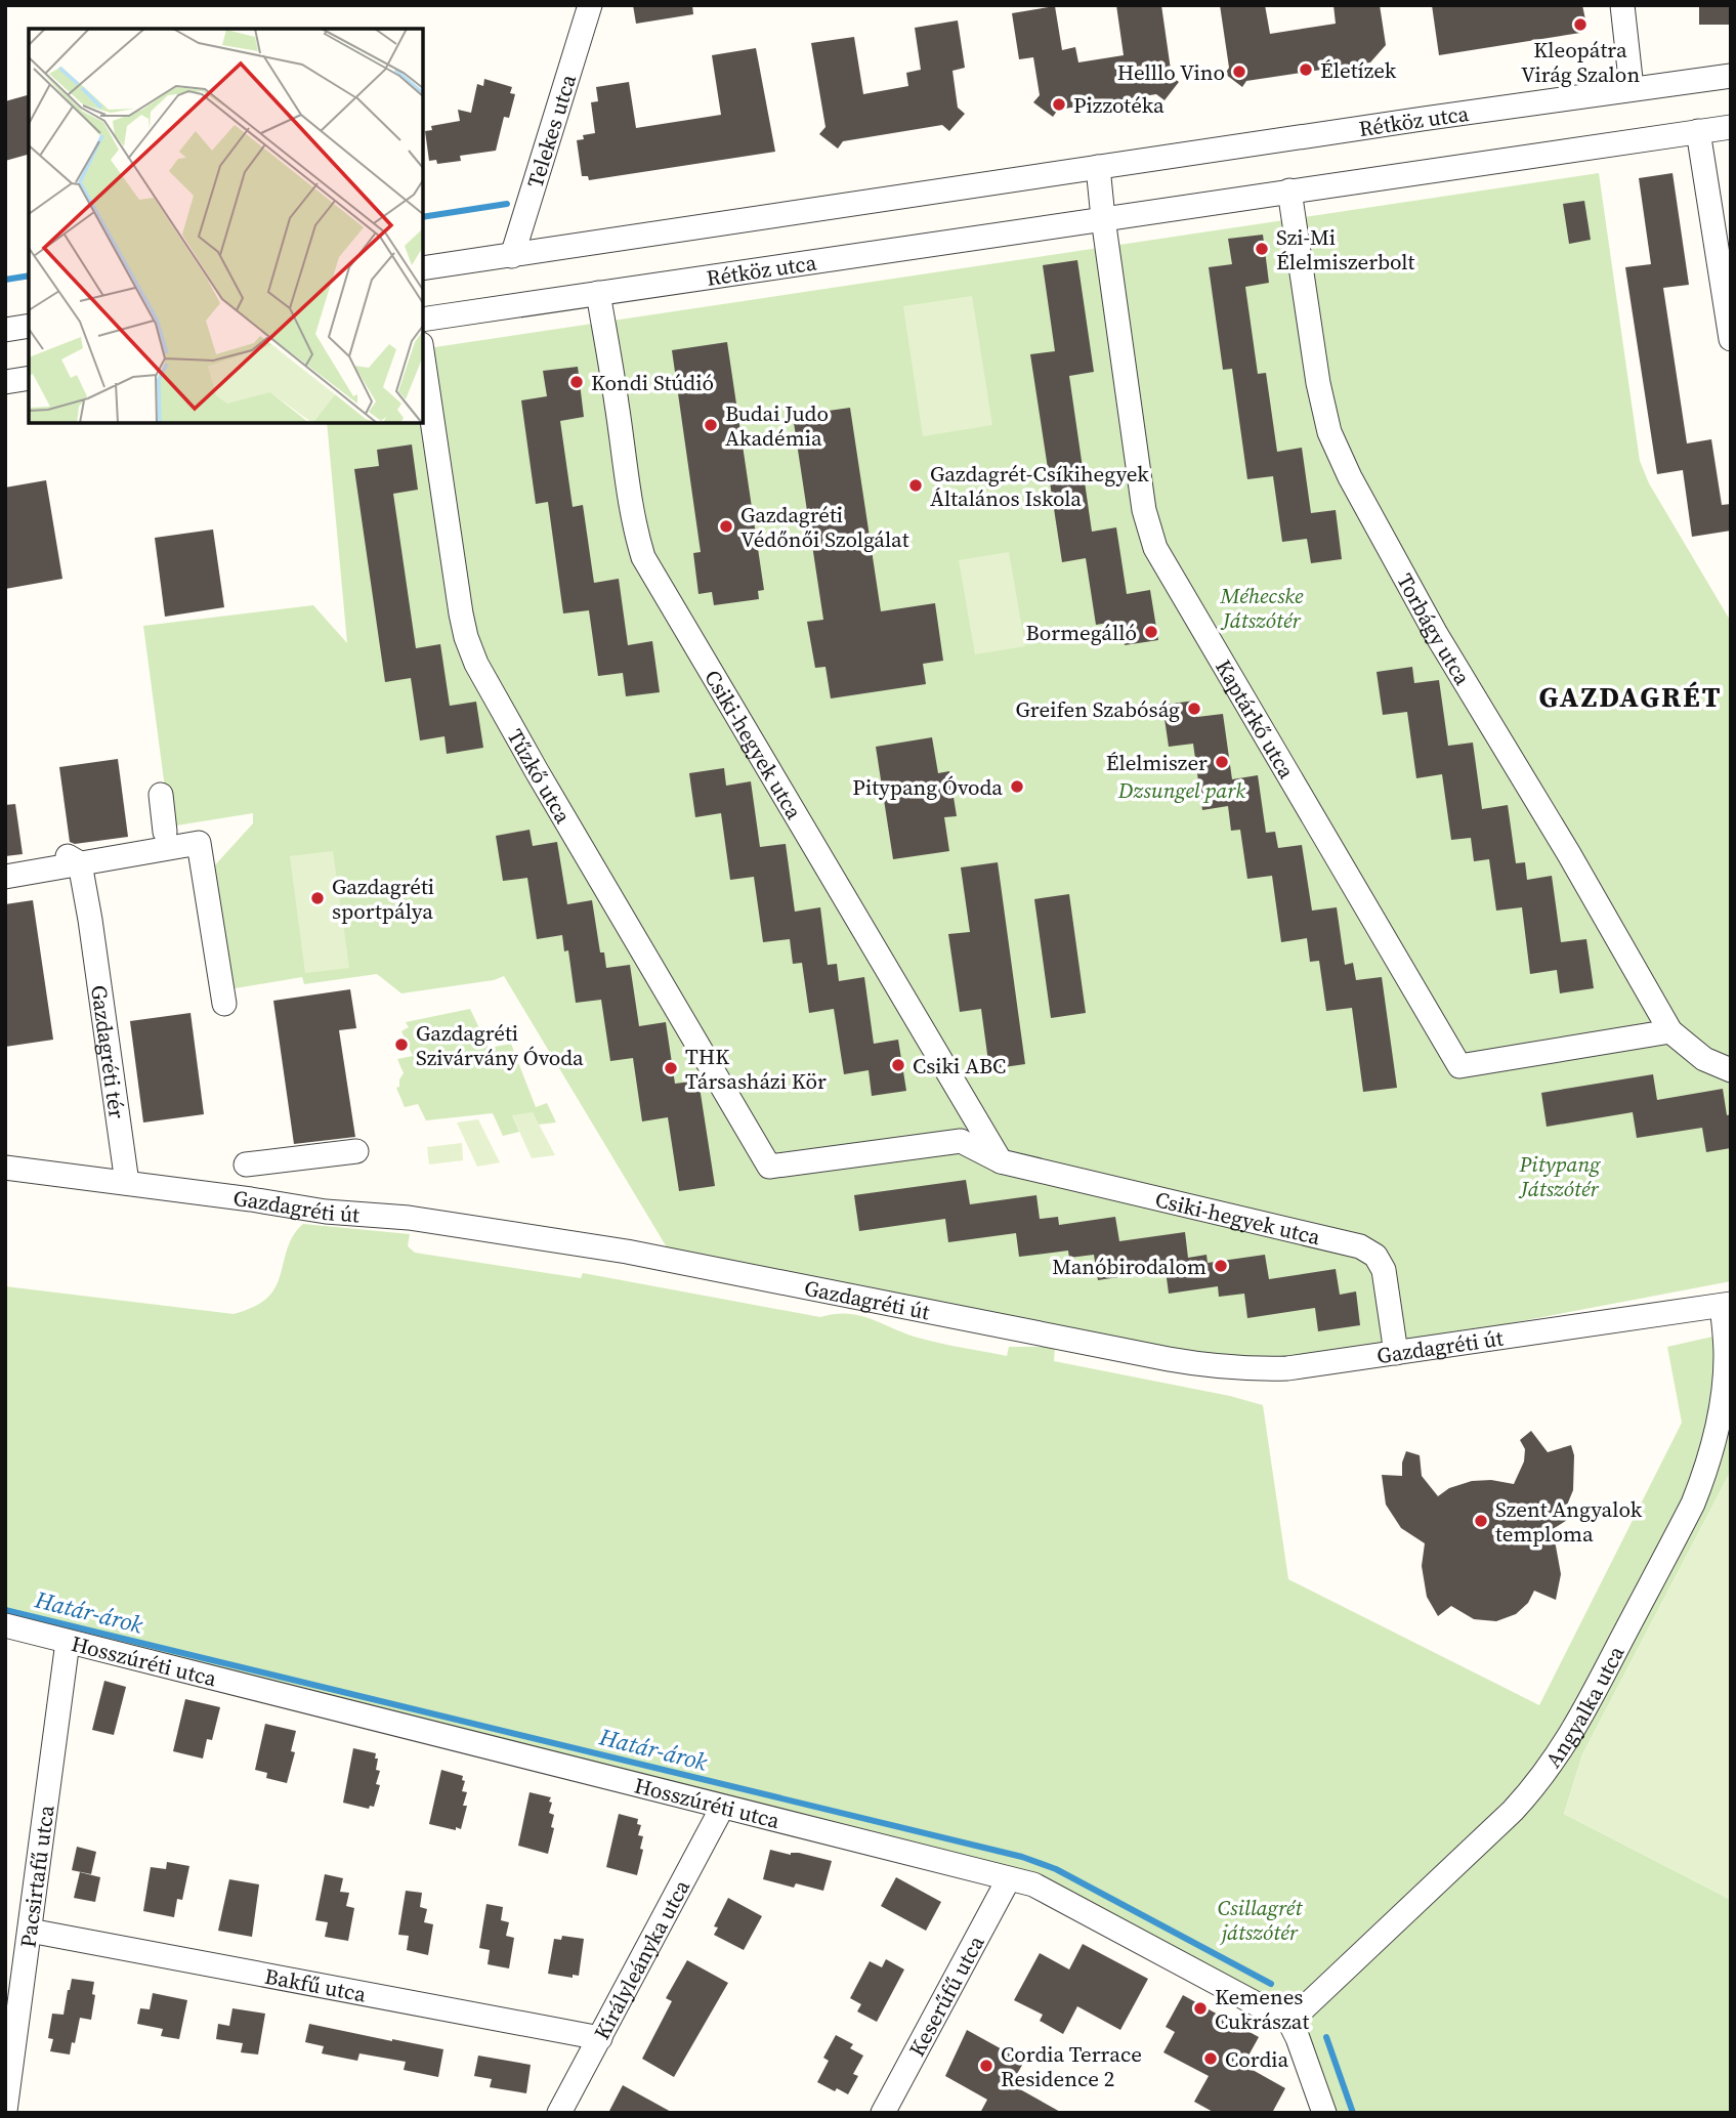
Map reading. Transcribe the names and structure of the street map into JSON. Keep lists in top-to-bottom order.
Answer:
{
  "streets": {
    "street": [
      "Rétköz utca",
      "Telekes utca",
      "Torbágy utca",
      "Kaptárkő utca",
      "Csiki-hegyek utca",
      "Tűzkő utca",
      "Gazdagréti tér",
      "Gazdagréti út",
      "Hosszúréti utca",
      "Angyalka utca",
      "Pacsirtafű utca",
      "Királyleányka utca",
      "Bakfű utca",
      "Keserűfű utca"
    ]
  },
  "crossings": [
    ["Rétköz utca", "Telekes utca"],
    ["Rétköz utca", "Torbágy utca"],
    ["Rétköz utca", "Kaptárkő utca"],
    ["Rétköz utca", "Csiki-hegyek utca"],
    ["Torbágy utca", "Kaptárkő utca"],
    ["Csiki-hegyek utca", "Tűzkő utca"],
    ["Csiki-hegyek utca", "Gazdagréti út"],
    ["Gazdagréti tér", "Gazdagréti út"],
    ["Gazdagréti út", "Angyalka utca"],
    ["Hosszúréti utca", "Angyalka utca"],
    ["Hosszúréti utca", "Pacsirtafű utca"],
    ["Hosszúréti utca", "Királyleányka utca"],
    ["Hosszúréti utca", "Keserűfű utca"],
    ["Pacsirtafű utca", "Bakfű utca"],
    ["Királyleányka utca", "Bakfű utca"]
  ],
  "districts": ["GAZDAGRÉT"],
  "water": ["Határ-árok"],
  "parks": [
    "Méhecske Játszótér",
    "Dzsungel park",
    "Pitypang Játszótér",
    "Csillagrét játszótér"
  ],
  "places": [
    "Kleopátra Virág Szalon",
    "Életízek",
    "Helllo Vino",
    "Pizzotéka",
    "Szi-Mi Élelmiszerbolt",
    "Kondi Stúdió",
    "Budai Judo Akadémia",
    "Gazdagrét-Csíkihegyek Általános Iskola",
    "Gazdagréti Védőnői Szolgálat",
    "Bormegálló",
    "Greifen Szabóság",
    "Élelmiszer",
    "Pitypang Óvoda",
    "Gazdagréti sportpálya",
    "Gazdagréti Szivárvány Óvoda",
    "Csiki ABC",
    "THK Társasházi Kör",
    "Manóbirodalom",
    "Szent Angyalok temploma",
    "Kemenes Cukrászat",
    "Cordia",
    "Cordia Terrace Residence 2"
  ]
}
